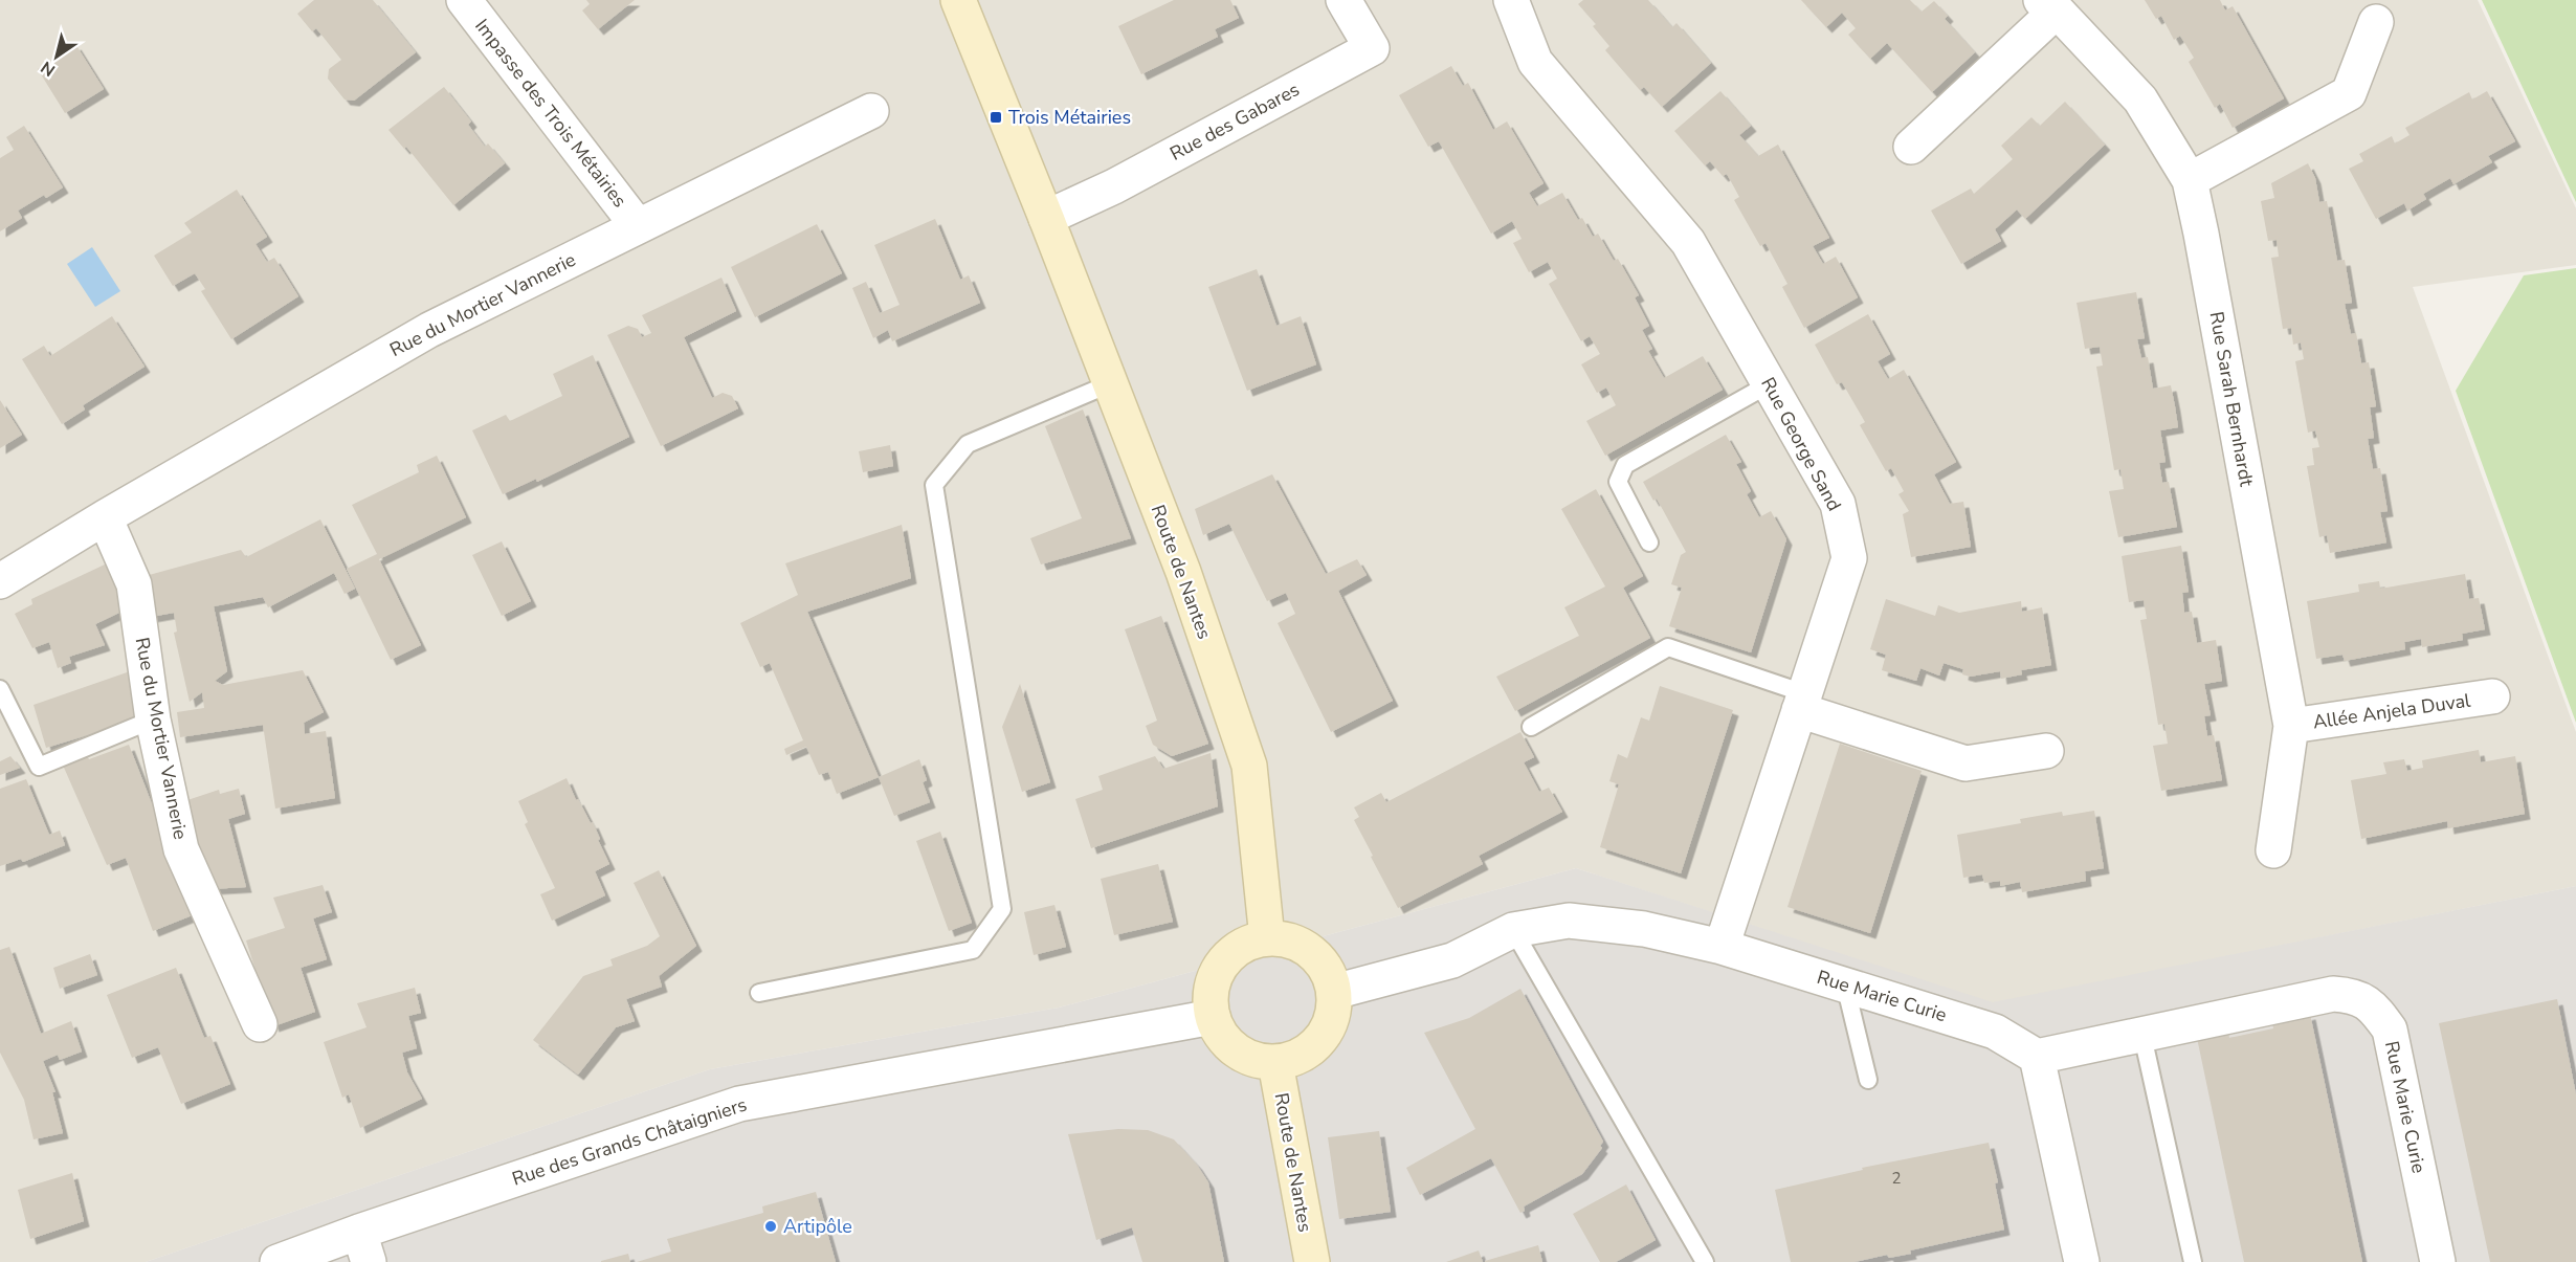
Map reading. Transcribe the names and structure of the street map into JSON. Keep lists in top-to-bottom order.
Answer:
{
  "streets": {
    "street": [
      "Impasse des Trois Métairies",
      "Rue des Gabares",
      "Rue du Mortier Vannerie",
      "Rue Sarah Bernhardt",
      "Rue George Sand",
      "Route de Nantes",
      "Allée Anjela Duval",
      "Rue Marie Curie",
      "Rue des Grands Châtaigniers"
    ]
  },
  "crossings": [
    ["Impasse des Trois Métairies", "Rue du Mortier Vannerie"],
    ["Rue des Gabares", "Route de Nantes"],
    ["Rue Sarah Bernhardt", "Allée Anjela Duval"],
    ["Rue George Sand", "Rue Marie Curie"],
    ["Route de Nantes", "Rue Marie Curie"],
    ["Route de Nantes", "Rue des Grands Châtaigniers"],
    ["Rue Marie Curie", "Rue des Grands Châtaigniers"]
  ],
  "places": {
    "transit": ["Trois Métairies"],
    "other": ["Artipôle"]
  },
  "house_numbers": ["2"],
  "north": "bottom left"
}
